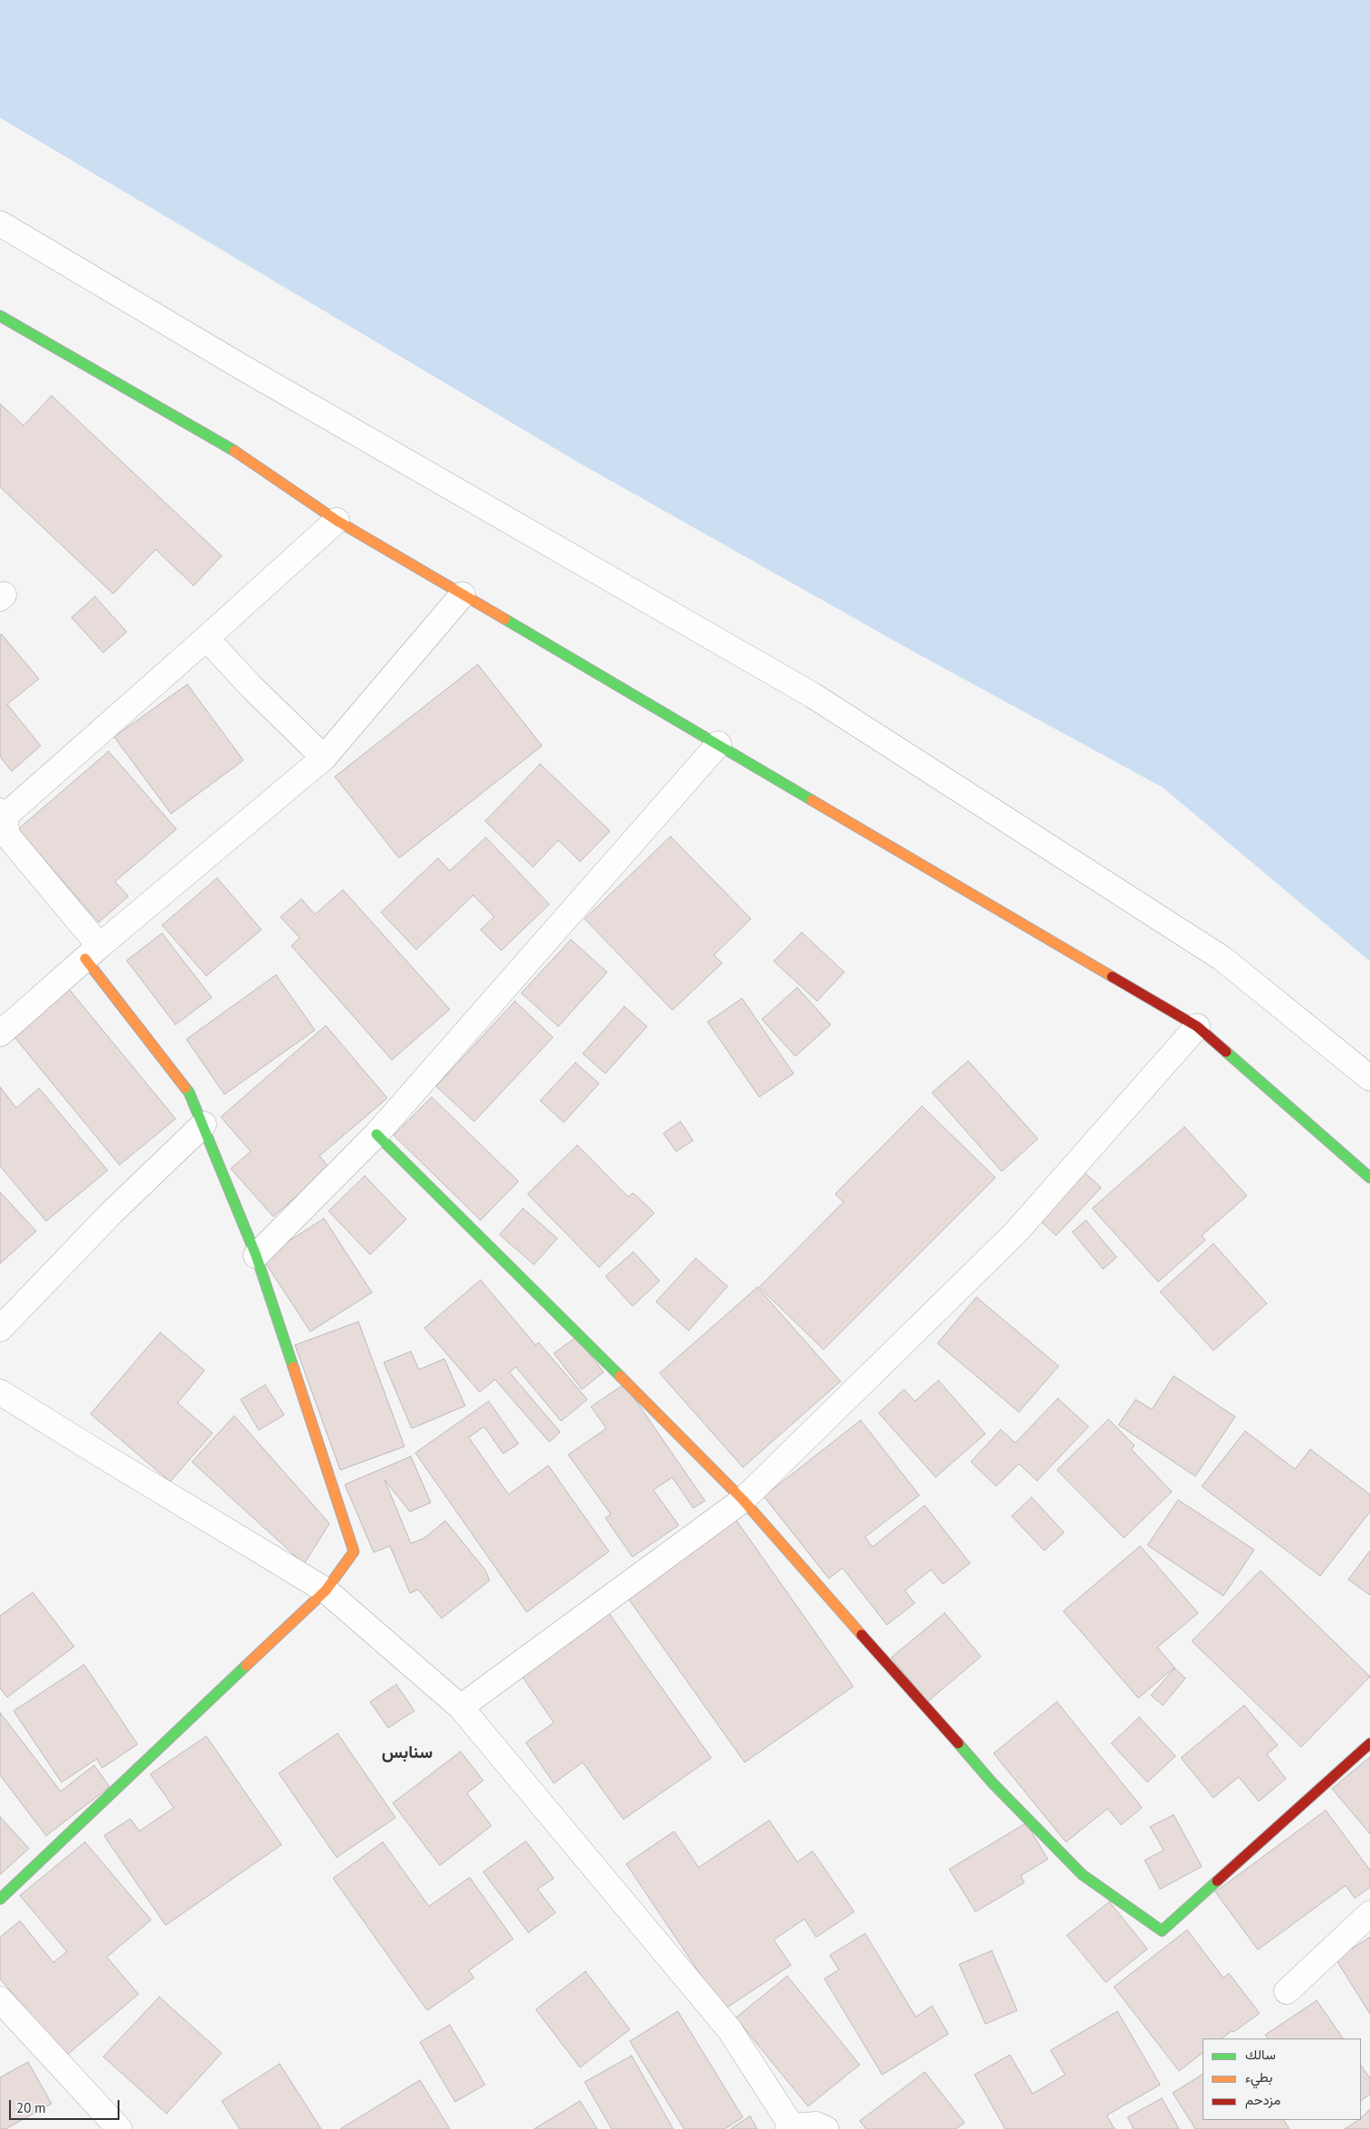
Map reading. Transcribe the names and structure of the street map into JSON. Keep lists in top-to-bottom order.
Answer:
{
  "districts": ["سنابس"],
  "legend": ["سالك", "بطيء", "مزدحم"],
  "scale_bar": "20 m"
}
